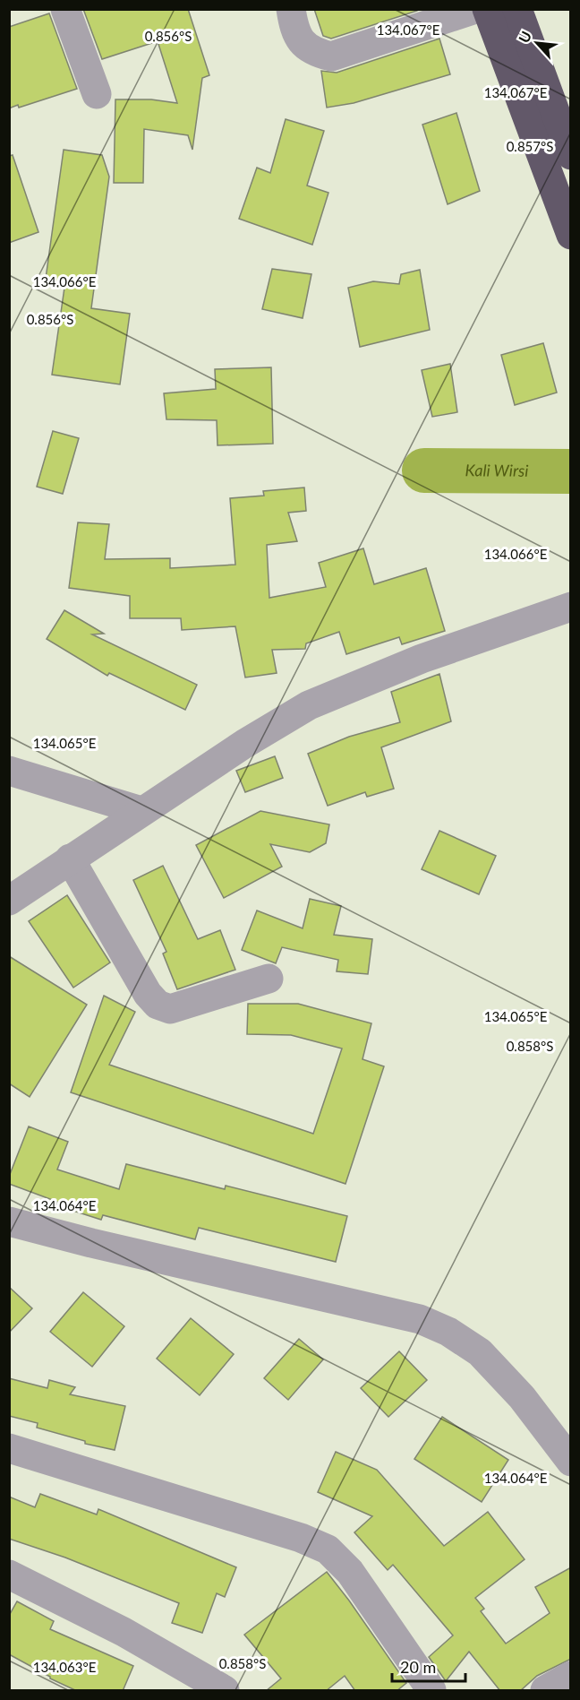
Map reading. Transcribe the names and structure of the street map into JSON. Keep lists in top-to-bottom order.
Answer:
{
  "water": ["Kali Wirsi"],
  "scale_bar": "20 m",
  "north": "top left",
  "coordinates": [
    "134.067°E",
    "0.856°S",
    "0.857°S",
    "134.066°E",
    "134.065°E",
    "0.858°S",
    "134.064°E",
    "134.063°E"
  ]
}
